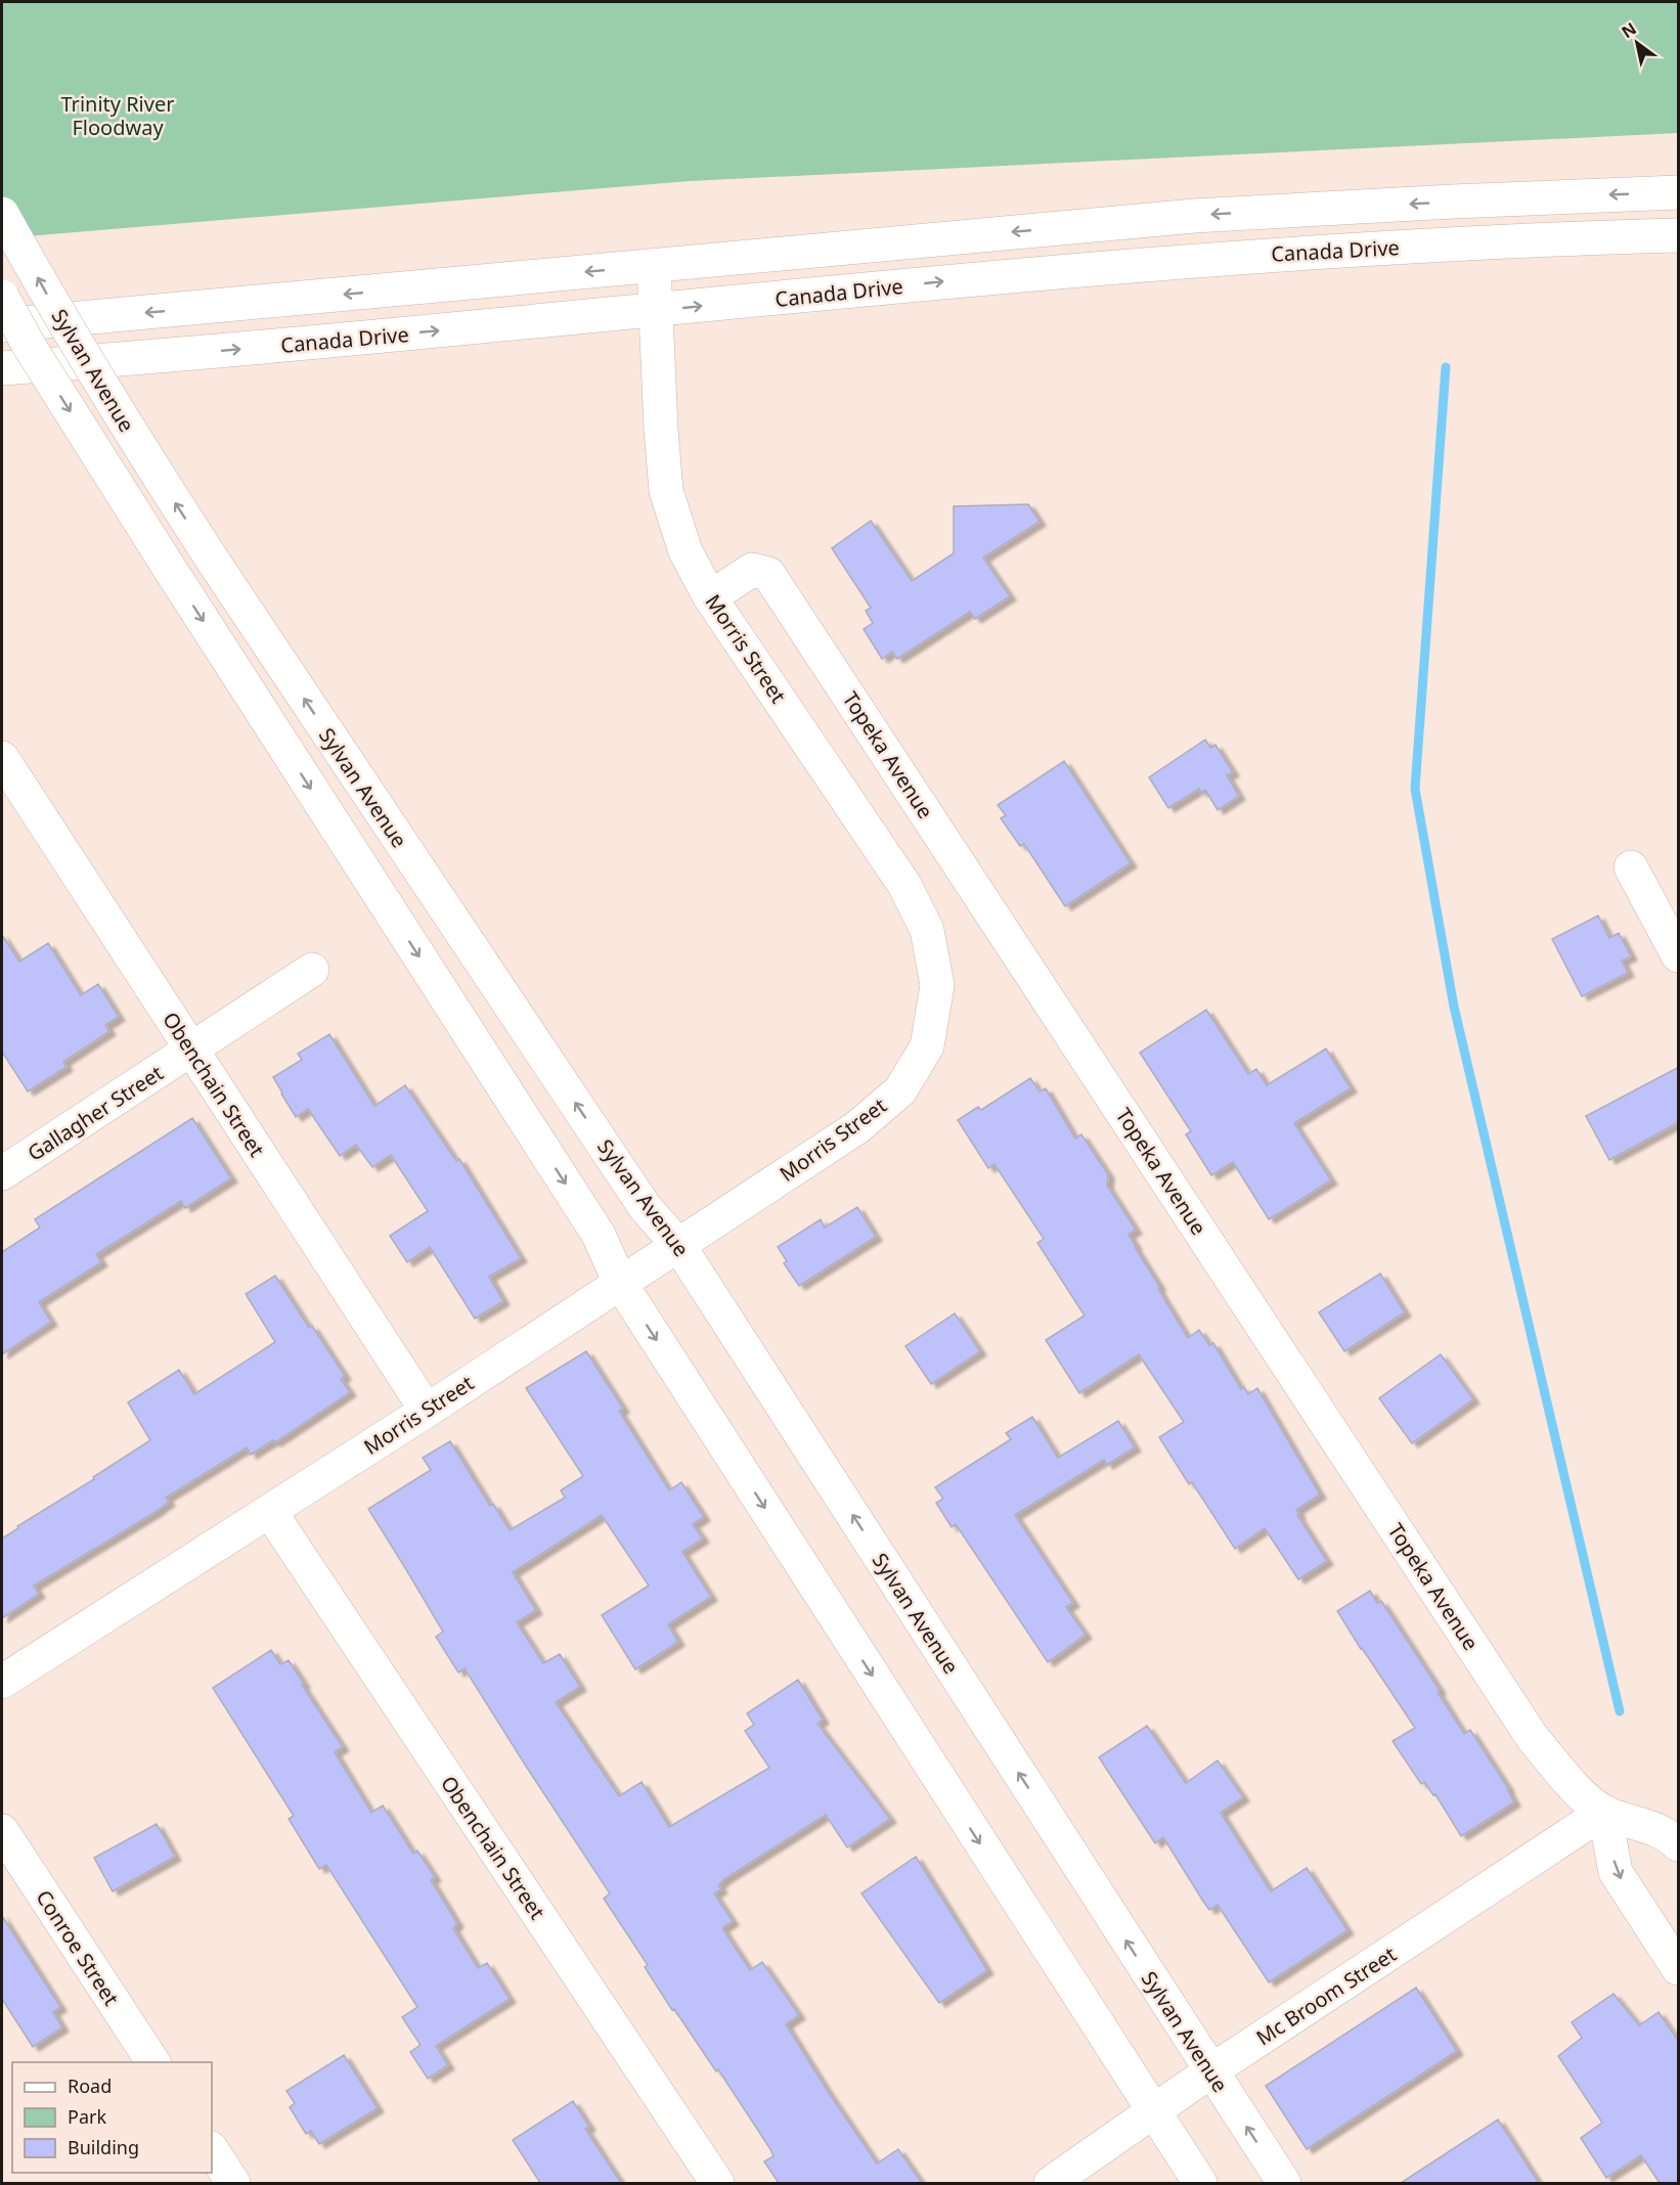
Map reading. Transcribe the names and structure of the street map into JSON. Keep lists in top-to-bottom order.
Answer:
{
  "streets": {
    "street": [
      "Canada Drive",
      "Sylvan Avenue",
      "Morris Street",
      "Topeka Avenue",
      "Obenchain Street",
      "Gallagher Street",
      "Conroe Street",
      "Mc Broom Street"
    ]
  },
  "crossings": [
    ["Canada Drive", "Morris Street"],
    ["Sylvan Avenue", "Morris Street"],
    ["Sylvan Avenue", "Mc Broom Street"],
    ["Morris Street", "Topeka Avenue"],
    ["Morris Street", "Obenchain Street"],
    ["Topeka Avenue", "Mc Broom Street"],
    ["Obenchain Street", "Gallagher Street"]
  ],
  "parks": ["Trinity River Floodway"],
  "legend": ["Road", "Park", "Building"],
  "north": "top left"
}
